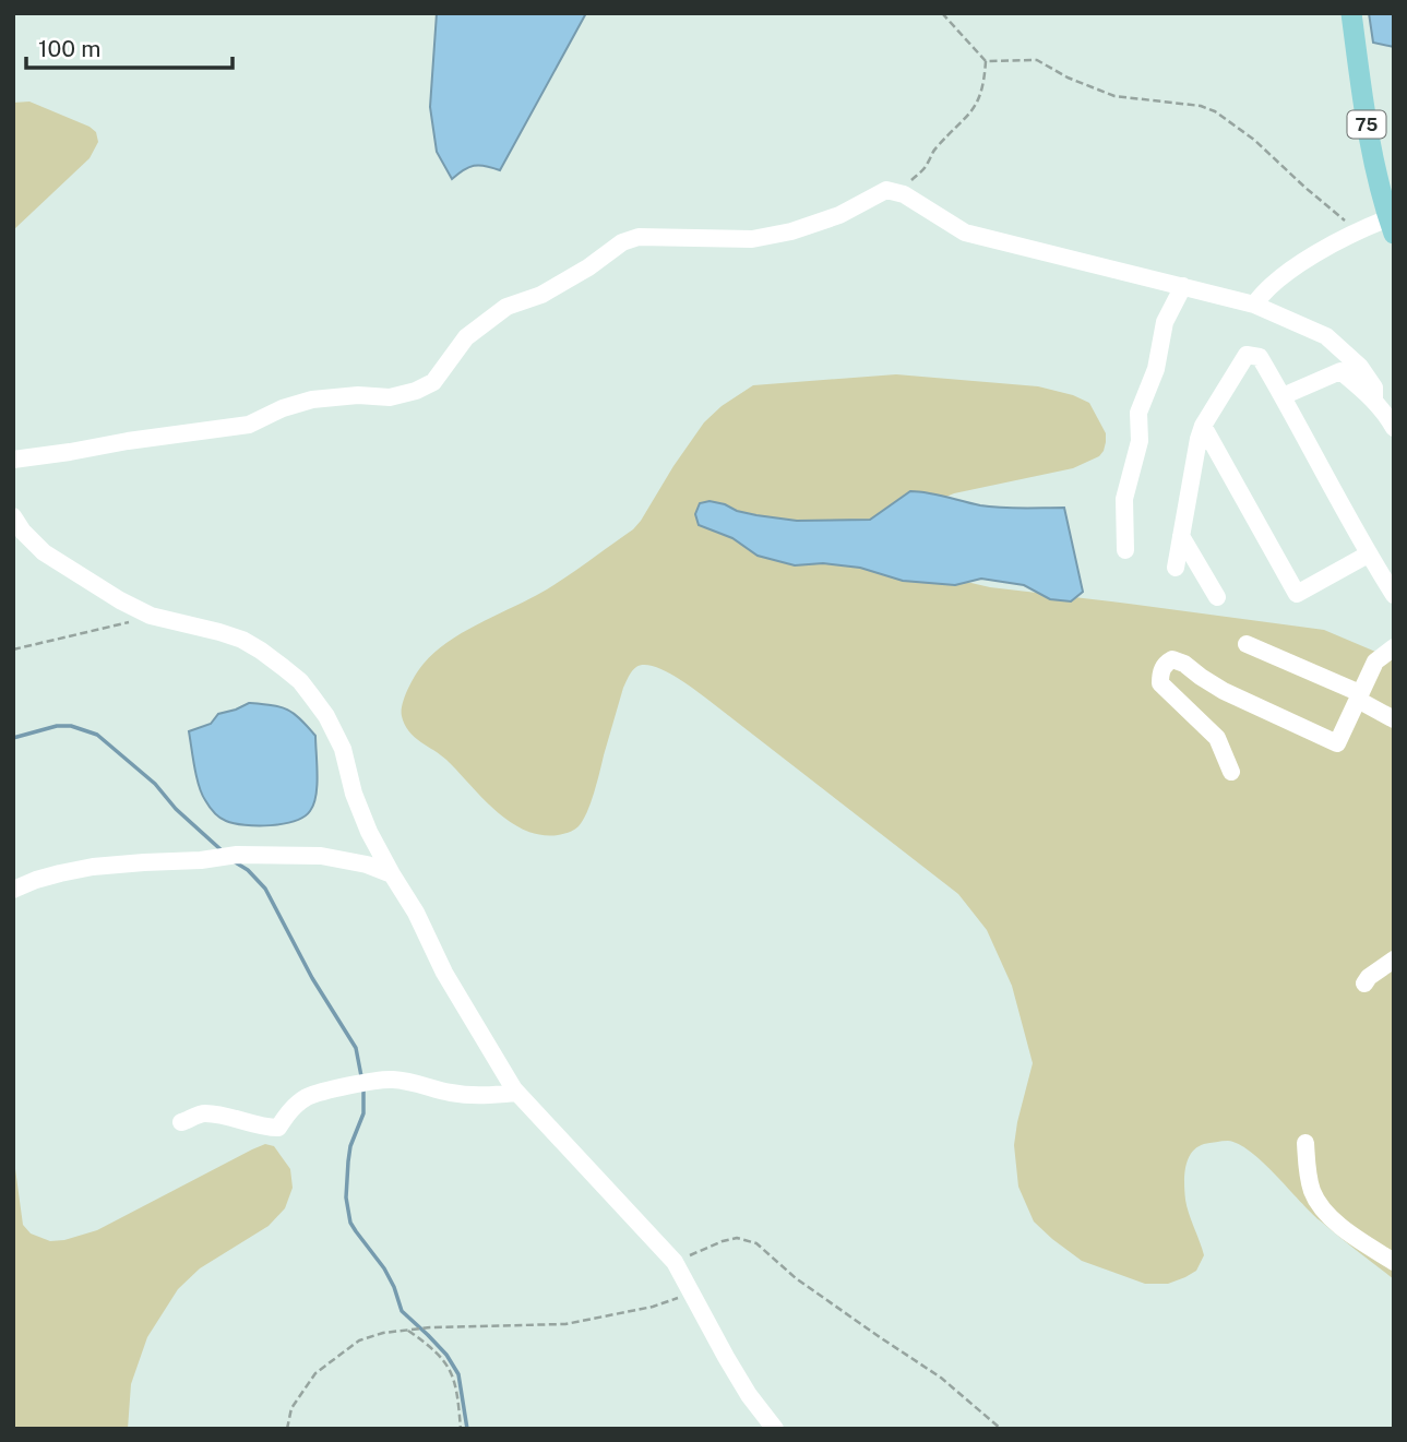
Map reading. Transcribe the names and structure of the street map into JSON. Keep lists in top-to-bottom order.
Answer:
{
  "streets": {
    "main road": ["75"]
  },
  "scale_bar": "100 m"
}
